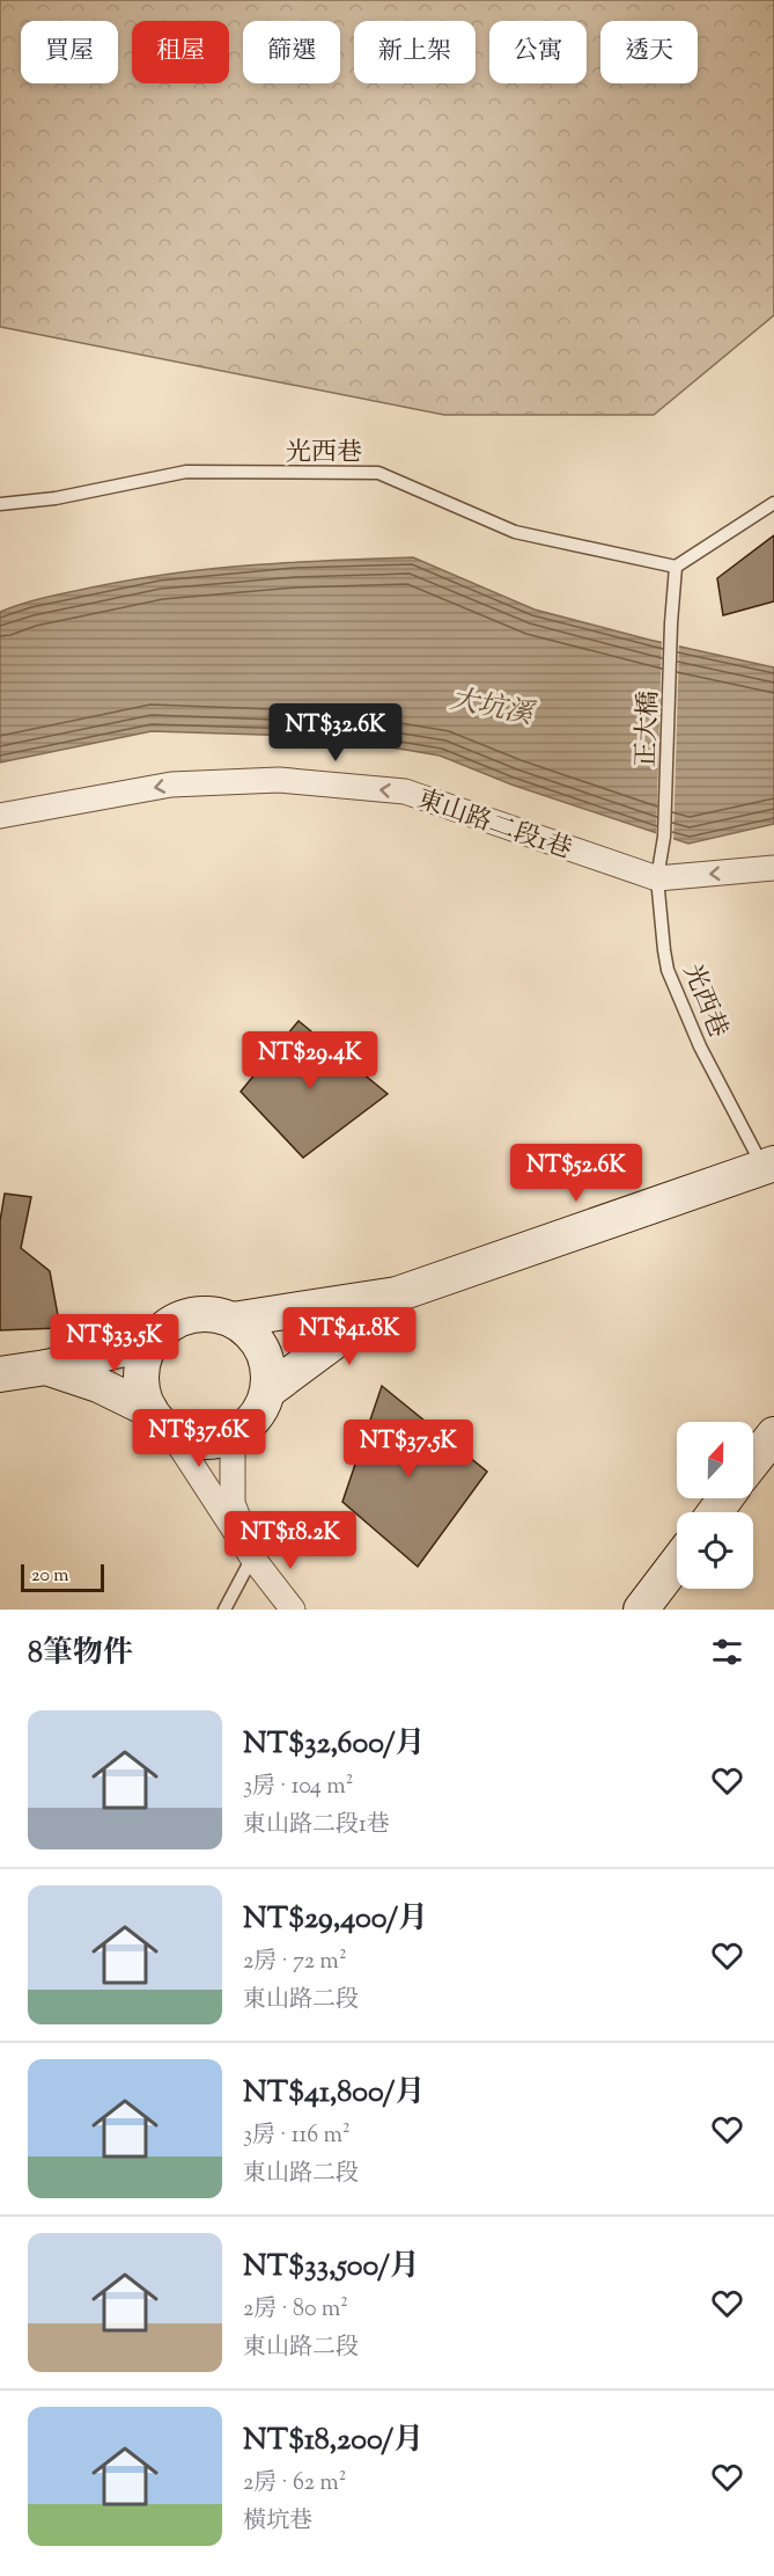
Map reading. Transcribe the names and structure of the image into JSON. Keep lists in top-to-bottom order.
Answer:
{
  "streets": {
    "street": ["東山路二段1巷"],
    "lane": ["光西巷", "正大橋"]
  },
  "crossings": [
    ["光西巷", "正大橋"],
    ["光西巷", "東山路二段1巷"]
  ],
  "one_way": ["東山路二段1巷"],
  "water": ["大坑溪"],
  "scale_bar": "20 m",
  "north": "top",
  "page": {
    "chip": [
      "買屋",
      "租屋",
      "篩選",
      "新上架",
      "公寓",
      "透天"
    ],
    "price": [
      "NT$32.6K",
      "NT$29.4K",
      "NT$52.6K",
      "NT$41.8K",
      "NT$33.5K",
      "NT$37.6K",
      "NT$37.5K",
      "NT$18.2K"
    ],
    "scale": "20 m",
    "heading": "8筆物件",
    "list": [
      {
        "name": "NT$32,600/月",
        "note": "3房 · 104 m² · 東山路二段1巷"
      },
      {
        "name": "NT$29,400/月",
        "note": "2房 · 72 m² · 東山路二段"
      },
      {
        "name": "NT$41,800/月",
        "note": "3房 · 116 m² · 東山路二段"
      },
      {
        "name": "NT$33,500/月",
        "note": "2房 · 80 m² · 東山路二段"
      },
      {
        "name": "NT$18,200/月",
        "note": "2房 · 62 m² · 橫坑巷"
      }
    ]
  }
}
